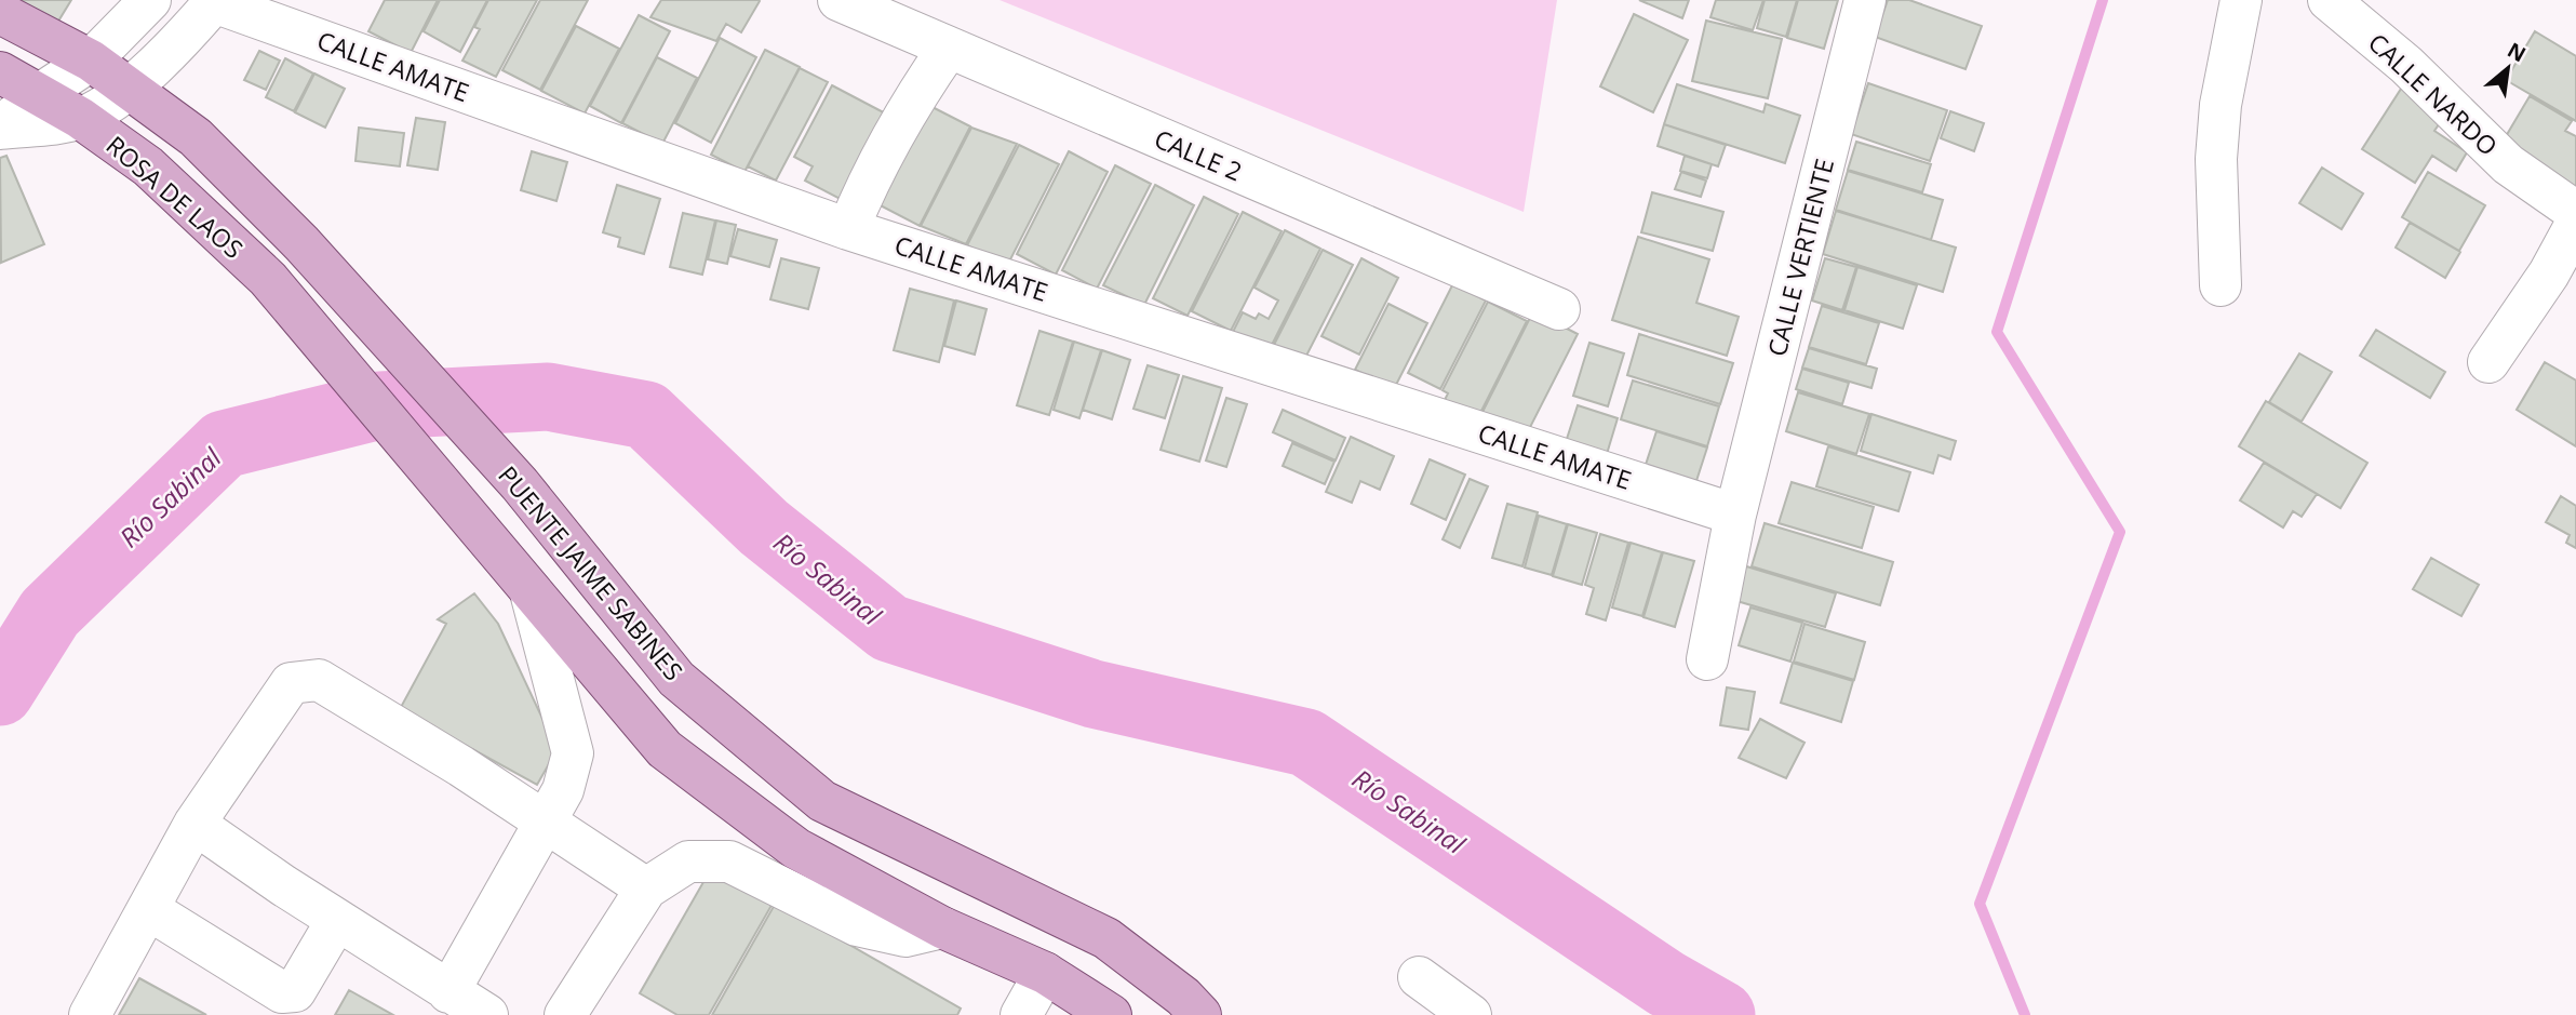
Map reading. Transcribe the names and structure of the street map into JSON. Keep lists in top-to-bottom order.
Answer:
{
  "streets": {
    "main road": ["ROSA DE LAOS", "PUENTE JAIME SABINES"],
    "street": [
      "CALLE AMATE",
      "CALLE NARDO",
      "CALLE 2",
      "CALLE VERTIENTE"
    ]
  },
  "crossings": [
    ["CALLE AMATE", "CALLE VERTIENTE"]
  ],
  "water": ["Río Sabinal"],
  "north": "top right"
}
